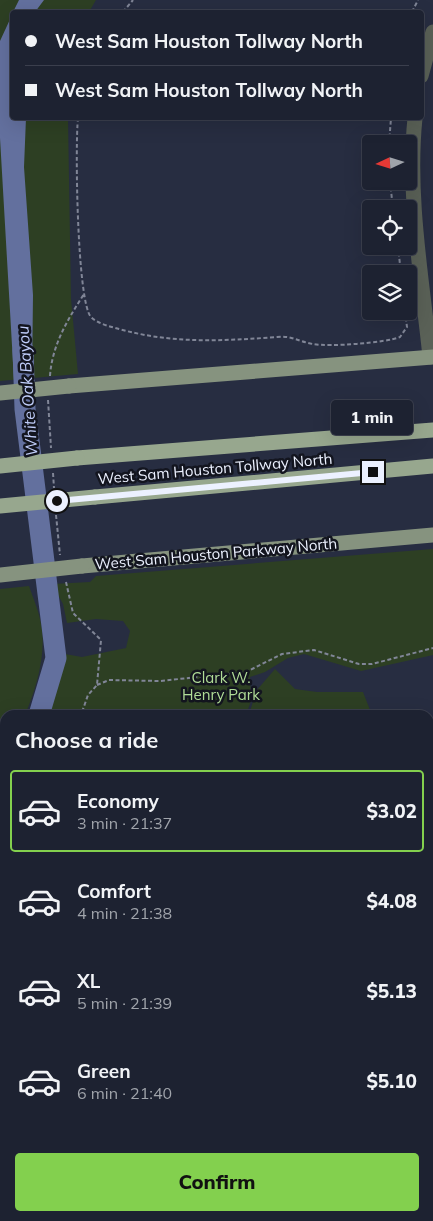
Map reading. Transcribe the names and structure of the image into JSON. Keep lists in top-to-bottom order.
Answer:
{
  "streets": {
    "highway": ["West Sam Houston Tollway North"],
    "main road": ["West Sam Houston Parkway North"]
  },
  "water": ["White Oak Bayou"],
  "parks": ["Clark W. Henry Park"],
  "north": "left",
  "page": {
    "banner": ["West Sam Houston Tollway North", "West Sam Houston Tollway North"],
    "bubble": "1 min",
    "heading": "Choose a ride",
    "list": [
      {
        "name": "Economy",
        "note": "3 min · 21:37",
        "value": "$3.02"
      },
      {
        "name": "Comfort",
        "note": "4 min · 21:38",
        "value": "$4.08"
      },
      {
        "name": "XL",
        "note": "5 min · 21:39",
        "value": "$5.13"
      },
      {
        "name": "Green",
        "note": "6 min · 21:40",
        "value": "$5.10"
      }
    ],
    "buttons": "Confirm"
  }
}
